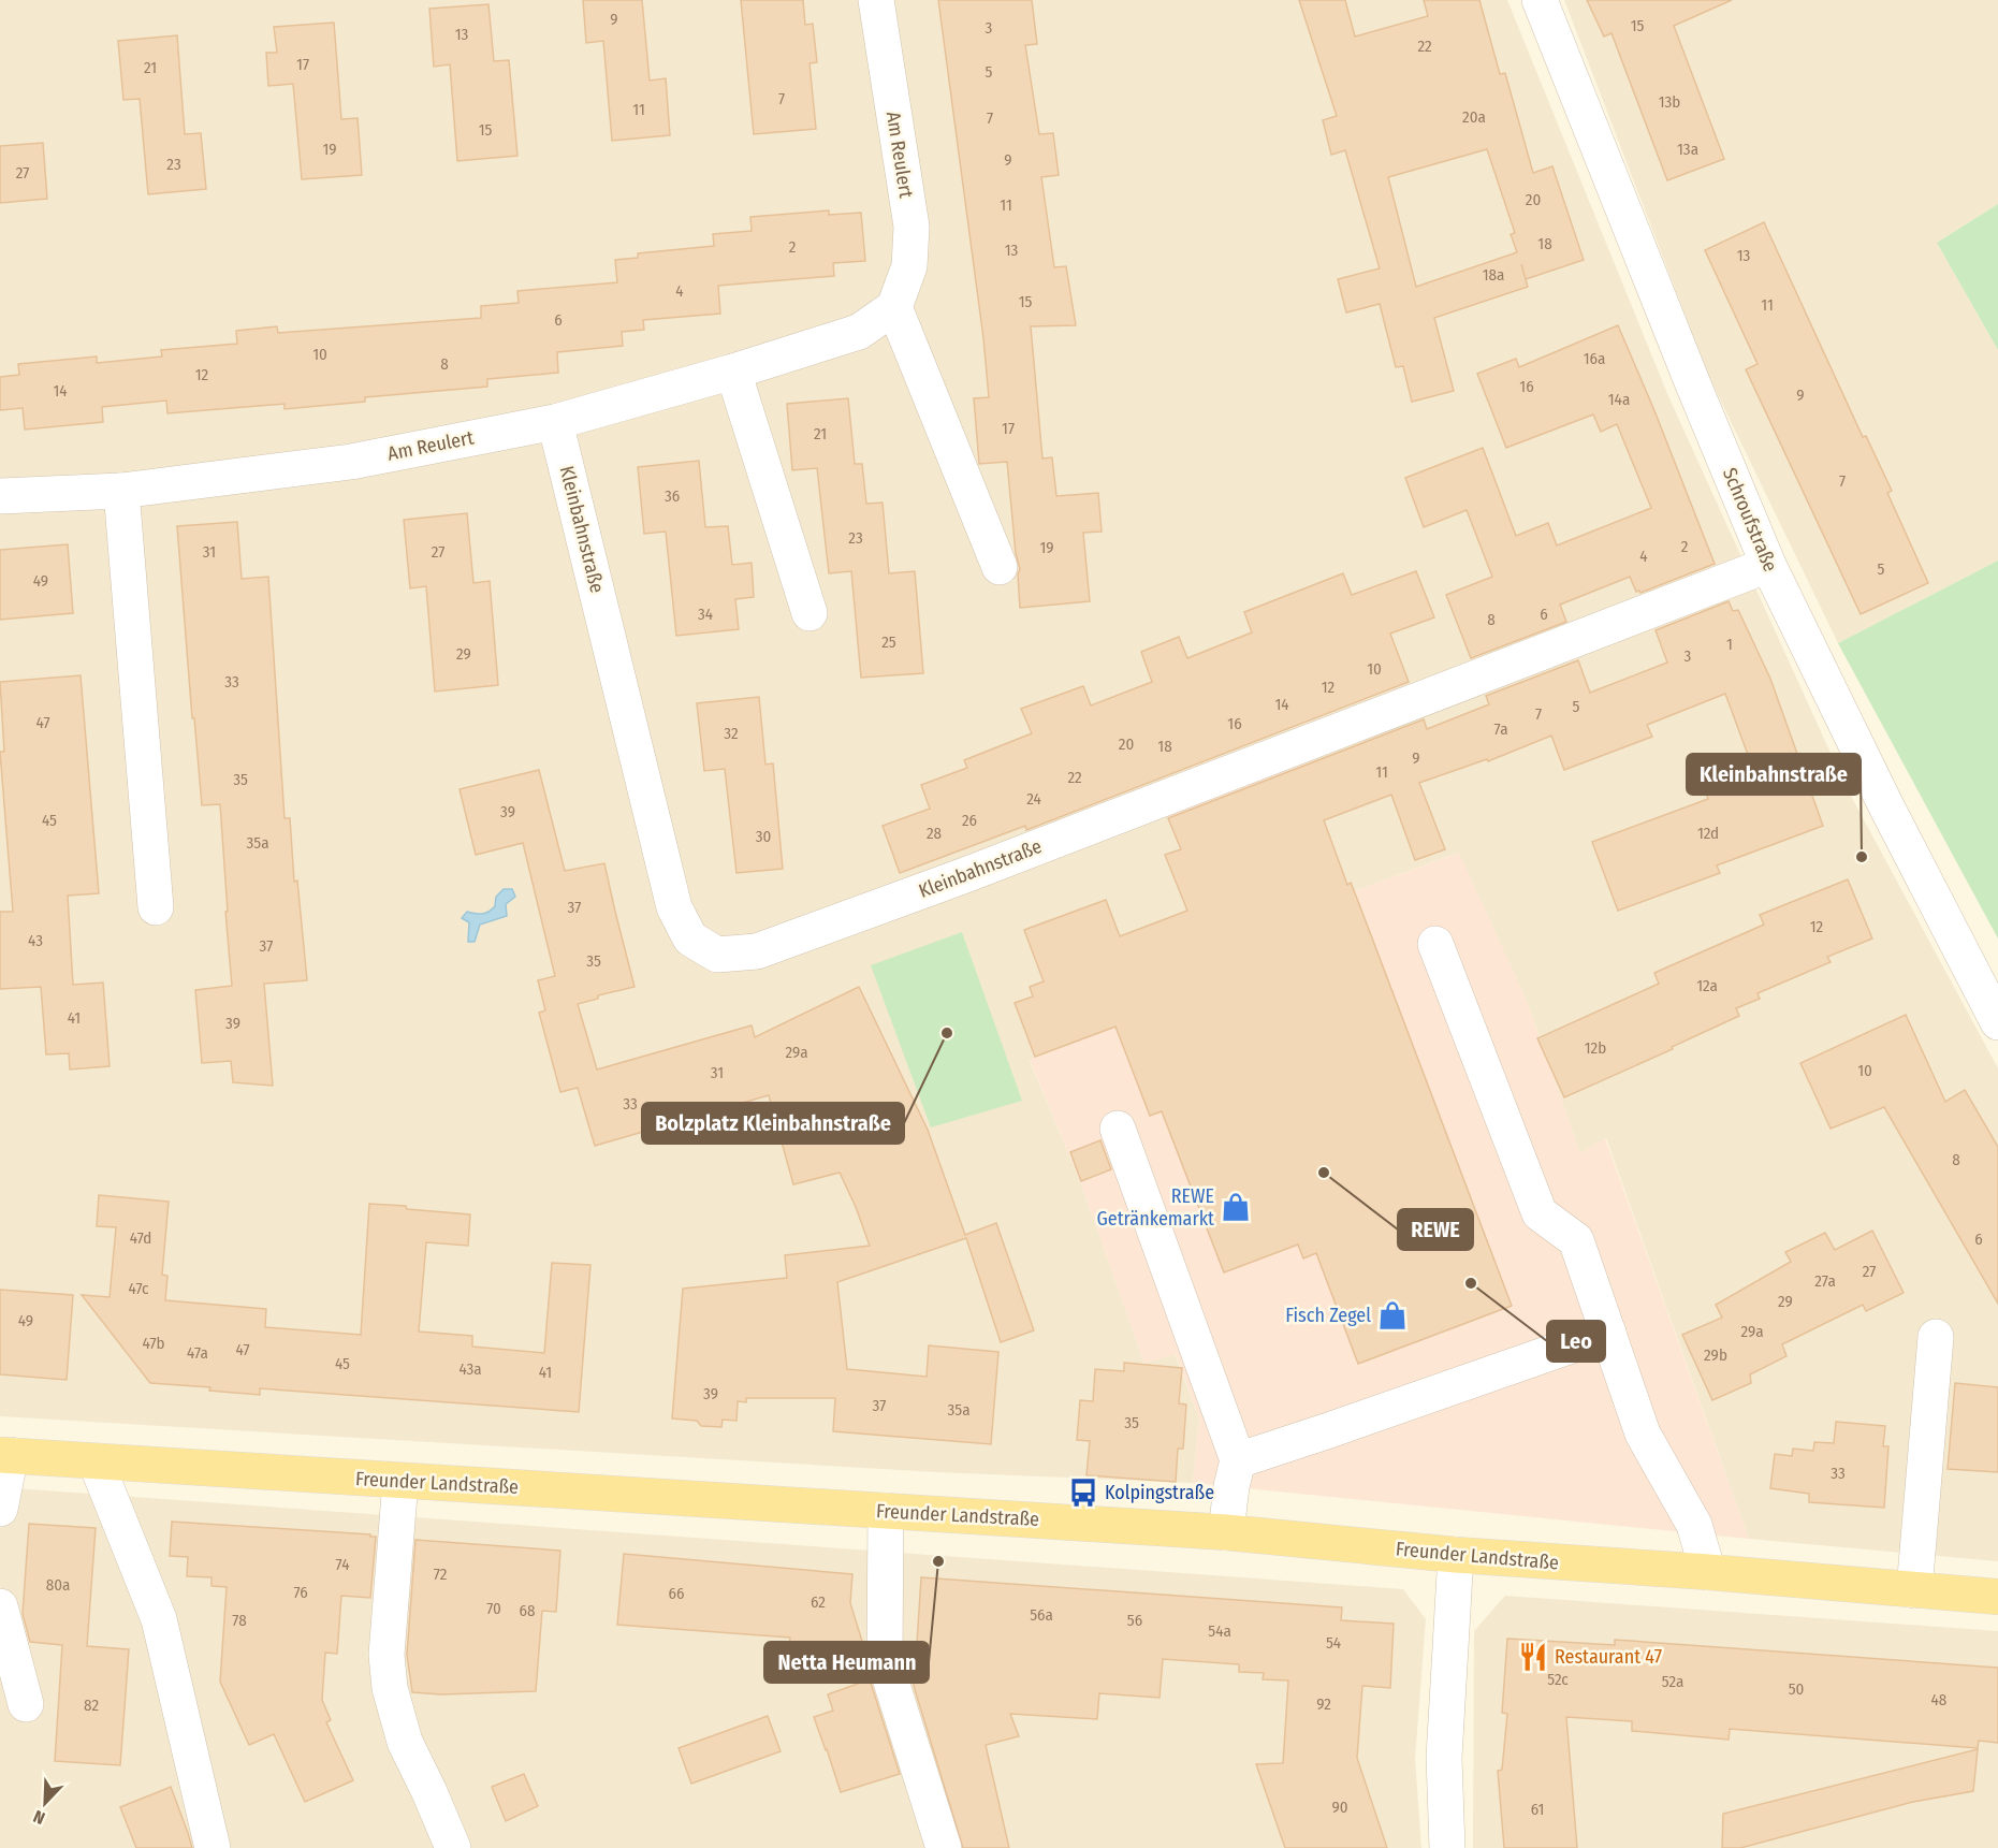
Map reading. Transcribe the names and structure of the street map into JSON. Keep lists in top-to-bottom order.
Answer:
{
  "streets": {
    "main road": ["Freunder Landstraße"],
    "street": ["Am Reulert", "Schroufstraße", "Kleinbahnstraße"]
  },
  "crossings": [
    ["Am Reulert", "Kleinbahnstraße"],
    ["Schroufstraße", "Kleinbahnstraße"]
  ],
  "places": {
    "other": [
      "Kleinbahnstraße",
      "Bolzplatz Kleinbahnstraße",
      "REWE",
      "Leo",
      "Netta Heumann"
    ],
    "shop": ["REWE Getränkemarkt", "Fisch Zegel"],
    "bus stop": ["Kolpingstraße"],
    "restaurant": ["Restaurant 47"]
  },
  "house_numbers": [
    "9",
    "15",
    "3",
    "13",
    "22",
    "17",
    "21",
    "5",
    "7",
    "13b",
    "11",
    "20a",
    "7",
    "15",
    "19",
    "13a",
    "9",
    "23",
    "27",
    "20",
    "11",
    "18",
    "2",
    "13",
    "13",
    "18a",
    "4",
    "15",
    "11",
    "6",
    "10",
    "16a",
    "8",
    "12",
    "16",
    "14",
    "9",
    "14a",
    "17",
    "21",
    "7",
    "36",
    "23",
    "2",
    "19",
    "31",
    "27",
    "4",
    "5",
    "49",
    "34",
    "6",
    "8",
    "25",
    "1",
    "29",
    "3",
    "10",
    "33",
    "12",
    "14",
    "5",
    "7",
    "47",
    "16",
    "7a",
    "32",
    "20",
    "18",
    "9",
    "11",
    "22",
    "35",
    "24",
    "39",
    "45",
    "26",
    "28",
    "12d",
    "30",
    "35a",
    "37",
    "12",
    "43",
    "37",
    "35",
    "12a",
    "41",
    "39",
    "12b",
    "29a",
    "10",
    "31",
    "33",
    "8",
    "47d",
    "6",
    "27",
    "27a",
    "47c",
    "29",
    "49",
    "29a",
    "47b",
    "47",
    "47a",
    "29b",
    "45",
    "43a",
    "41",
    "39",
    "37",
    "35a",
    "35",
    "33",
    "74",
    "72",
    "80a",
    "76",
    "66",
    "62",
    "70",
    "68",
    "56a",
    "78",
    "56",
    "54a",
    "54",
    "52c",
    "52a",
    "50",
    "48",
    "92",
    "82",
    "90",
    "61"
  ],
  "north": "bottom left"
}
